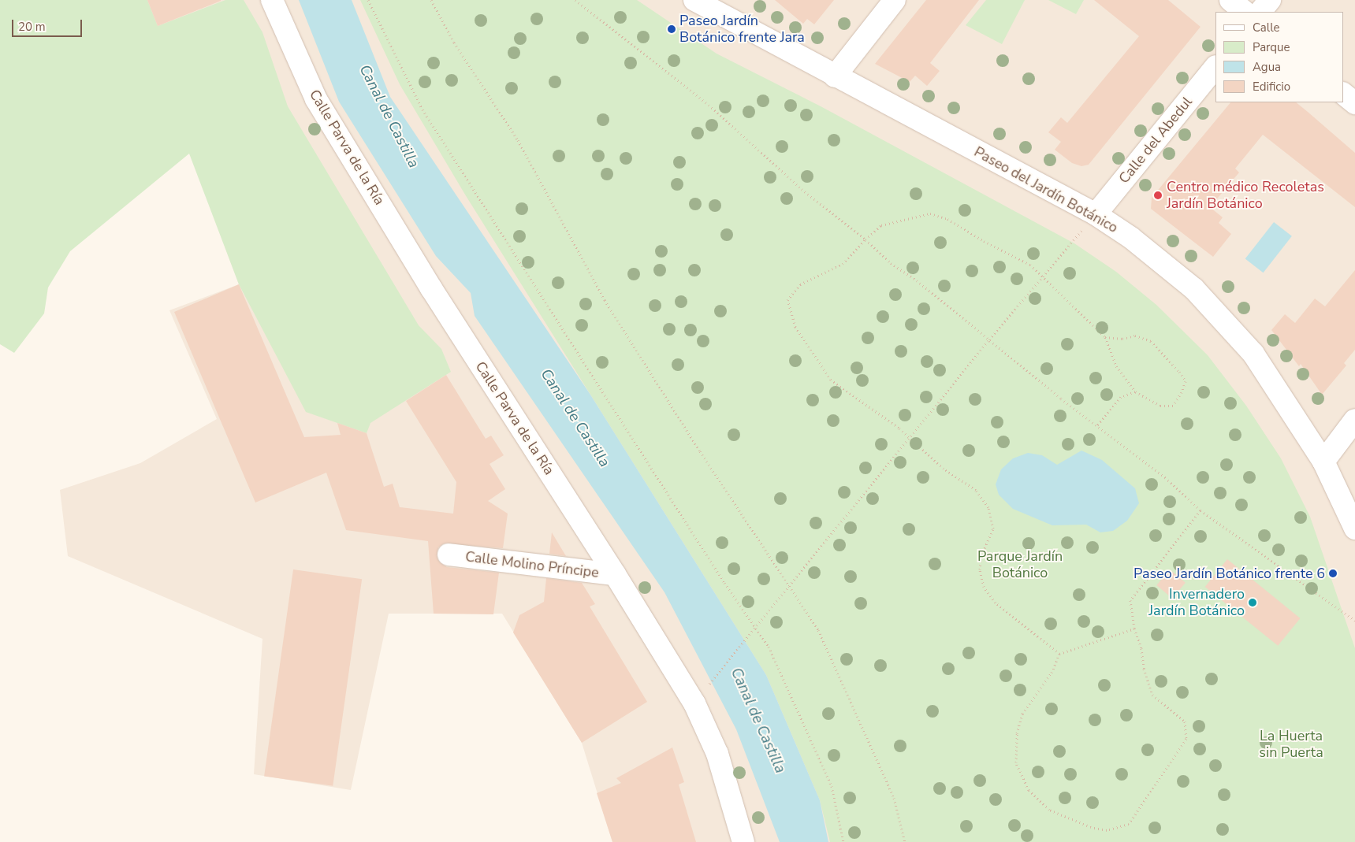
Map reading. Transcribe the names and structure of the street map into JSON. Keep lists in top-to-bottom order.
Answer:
{
  "streets": {
    "street": [
      "Calle del Abedul",
      "Calle Parva de la Ría",
      "Paseo del Jardín Botánico",
      "Calle Molino Príncipe"
    ]
  },
  "crossings": [
    ["Calle del Abedul", "Paseo del Jardín Botánico"],
    ["Calle Parva de la Ría", "Calle Molino Príncipe"]
  ],
  "water": ["Canal de Castilla"],
  "parks": ["Parque Jardín Botánico", "La Huerta sin Puerta"],
  "places": [
    "Paseo Jardín Botánico frente Jara",
    "Centro médico Recoletas Jardín Botánico",
    "Paseo Jardín Botánico frente 6",
    "Invernadero Jardín Botánico"
  ],
  "legend": [
    "Calle",
    "Parque",
    "Agua",
    "Edificio"
  ],
  "scale_bar": "20 m"
}
